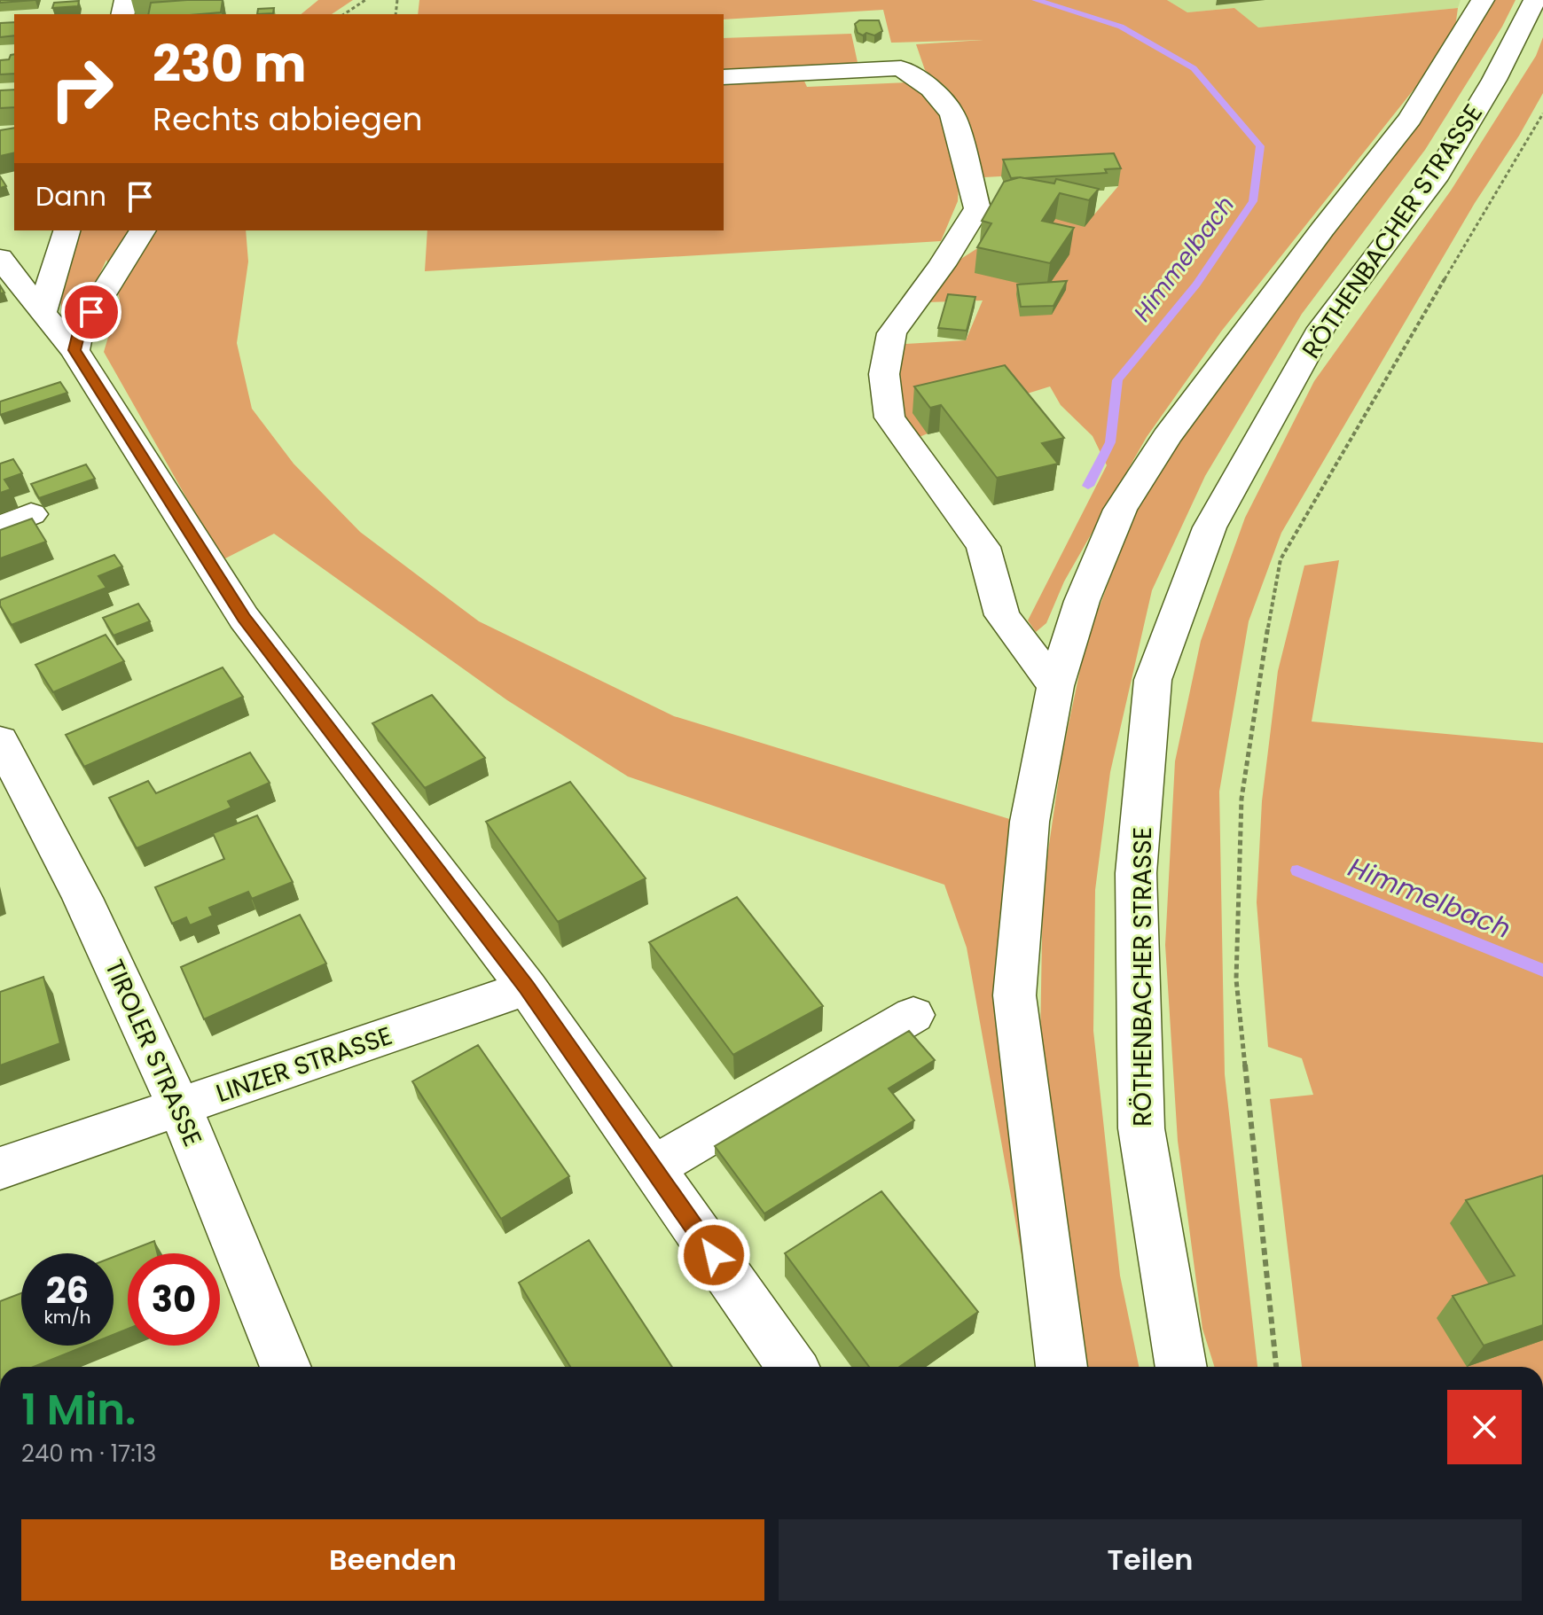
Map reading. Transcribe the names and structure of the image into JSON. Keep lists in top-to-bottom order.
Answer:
{
  "streets": {
    "street": ["RÖTHENBACHER STRASSE", "TIROLER STRASSE", "LINZER STRASSE"]
  },
  "crossings": [
    ["TIROLER STRASSE", "LINZER STRASSE"]
  ],
  "water": ["Himmelbach"],
  "page": {
    "turn": ["230 m", "Rechts abbiegen"],
    "then": "Dann",
    "speed": "26 km/h",
    "limit": "30",
    "heading": ["1 Min.", "240 m · 17:13"],
    "buttons": ["Beenden", "Teilen"]
  }
}
